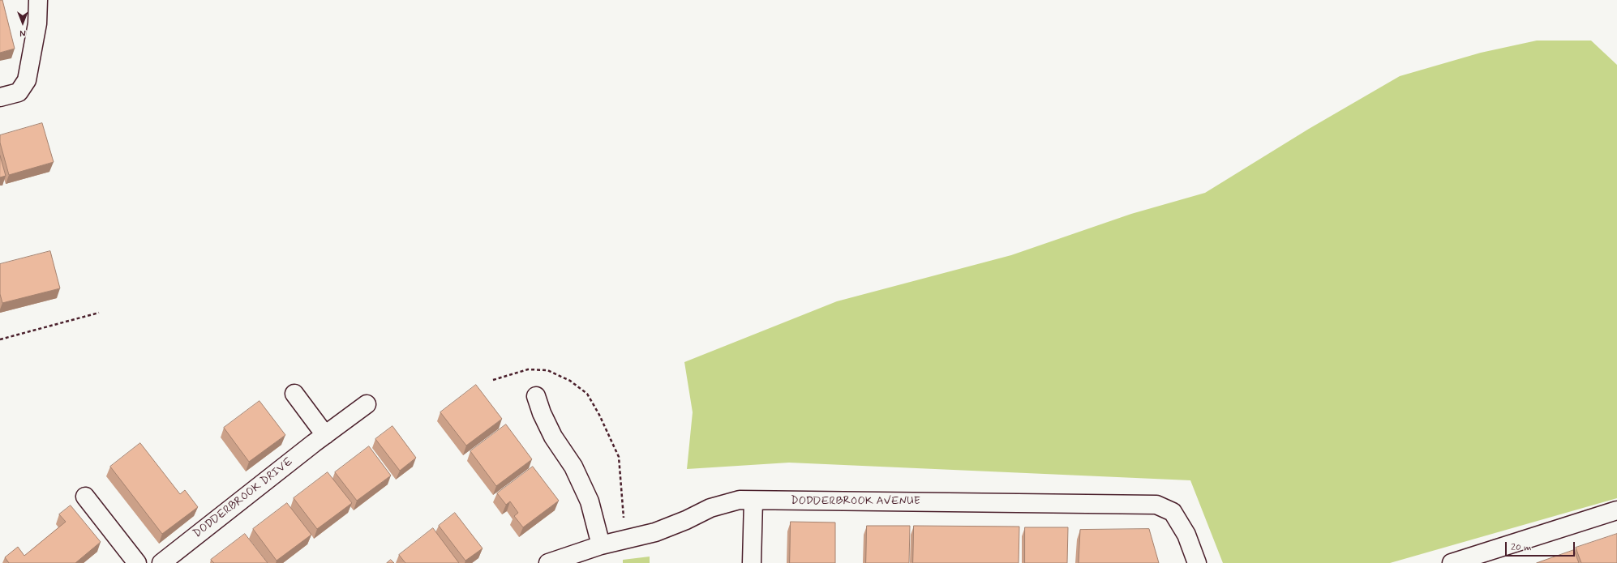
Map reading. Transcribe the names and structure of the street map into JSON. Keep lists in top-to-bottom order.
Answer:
{
  "streets": {
    "street": ["DODDERBROOK DRIVE", "DODDERBROOK AVENUE"]
  },
  "scale_bar": "20 m",
  "north": "bottom"
}
